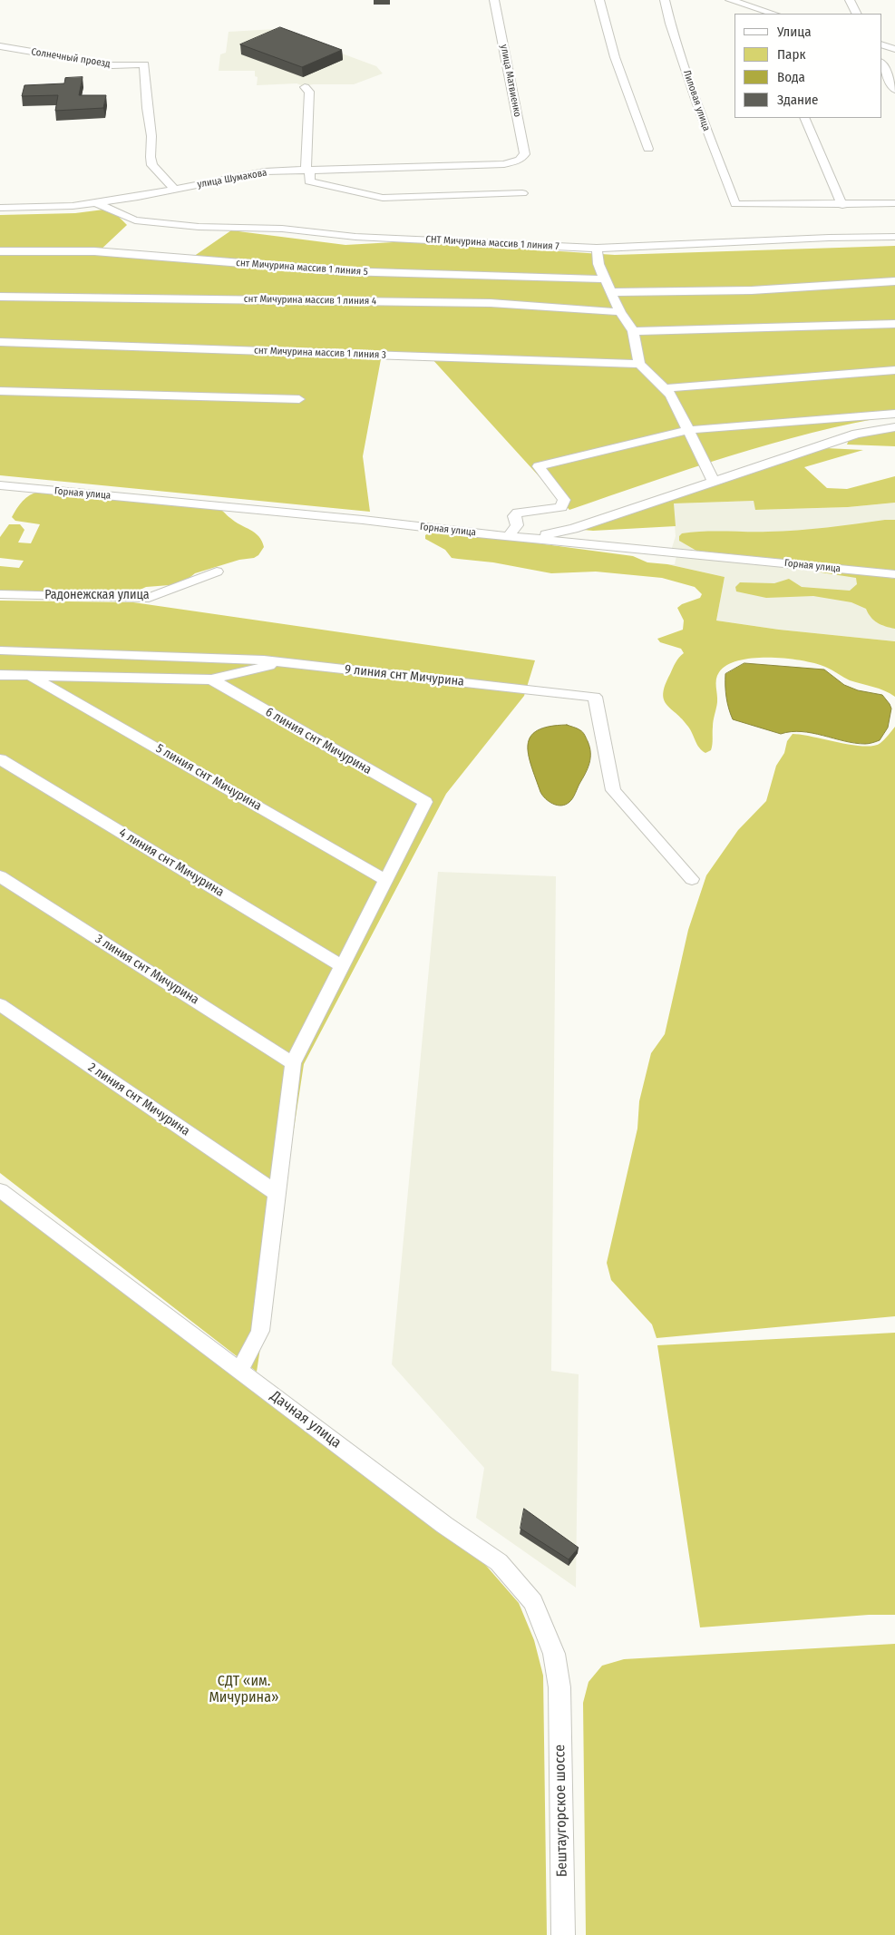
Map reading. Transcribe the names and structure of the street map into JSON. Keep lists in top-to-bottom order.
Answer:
{
  "streets": {
    "street": [
      "Солнечный проезд",
      "улица Матвиенко",
      "Лиловая улица",
      "улица Шумакова",
      "СНТ Мичурина массив 1 линия 7",
      "снт Мичурина массив 1 линия 5",
      "снт Мичурина массив 1 линия 4",
      "снт Мичурина массив 1 линия 3",
      "Горная улица",
      "Радонежская улица",
      "9 линия снт Мичурина",
      "6 линия снт Мичурина",
      "5 линия снт Мичурина",
      "4 линия снт Мичурина",
      "3 линия снт Мичурина",
      "2 линия снт Мичурина",
      "Дачная улица",
      "Бештаугорское шоссе"
    ]
  },
  "crossings": [
    ["Солнечный проезд", "улица Шумакова"],
    ["улица Матвиенко", "улица Шумакова"],
    ["улица Шумакова", "СНТ Мичурина массив 1 линия 7"],
    ["6 линия снт Мичурина", "5 линия снт Мичурина"],
    ["Дачная улица", "Бештаугорское шоссе"]
  ],
  "parks": ["СДТ «им. Мичурина»"],
  "legend": [
    "Улица",
    "Парк",
    "Вода",
    "Здание"
  ]
}
